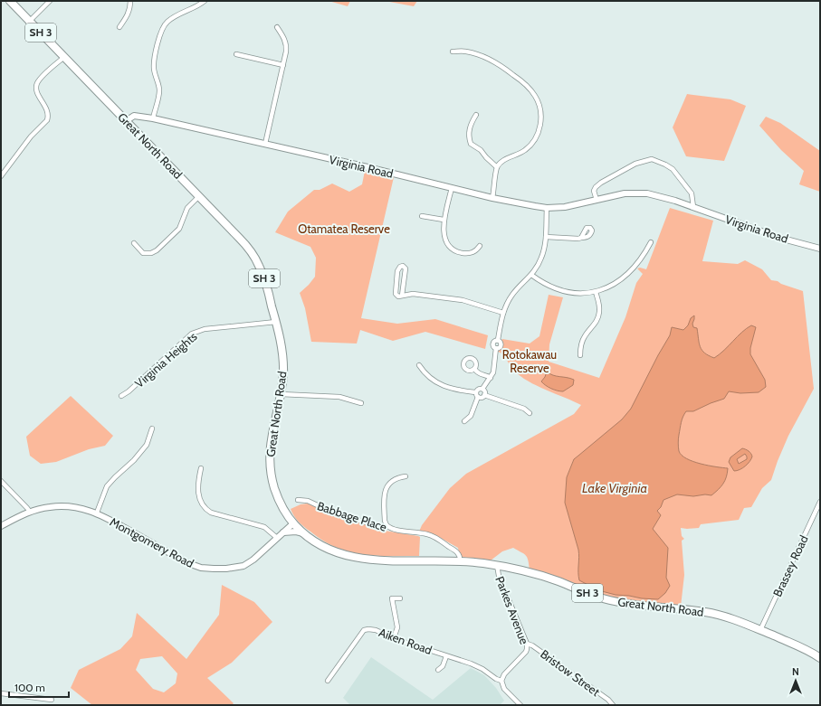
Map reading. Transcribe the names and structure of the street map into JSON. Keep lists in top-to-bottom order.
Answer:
{
  "streets": {
    "highway": ["SH 3", "Great North Road"],
    "street": [
      "Virginia Road",
      "Virginia Heights",
      "Babbage Place",
      "Montgomery Road",
      "Brassey Road",
      "Parkes Avenue",
      "Aiken Road",
      "Bristow Street"
    ]
  },
  "crossings": [
    ["Great North Road", "Virginia Road"],
    ["Great North Road", "Virginia Heights"],
    ["Great North Road", "Babbage Place"],
    ["Great North Road", "Montgomery Road"],
    ["Great North Road", "Brassey Road"],
    ["Great North Road", "Parkes Avenue"],
    ["Parkes Avenue", "Aiken Road"],
    ["Parkes Avenue", "Bristow Street"]
  ],
  "water": ["Lake Virginia"],
  "parks": ["Otamatea Reserve", "Rotokawau Reserve"],
  "scale_bar": "100 m",
  "north": "top"
}
